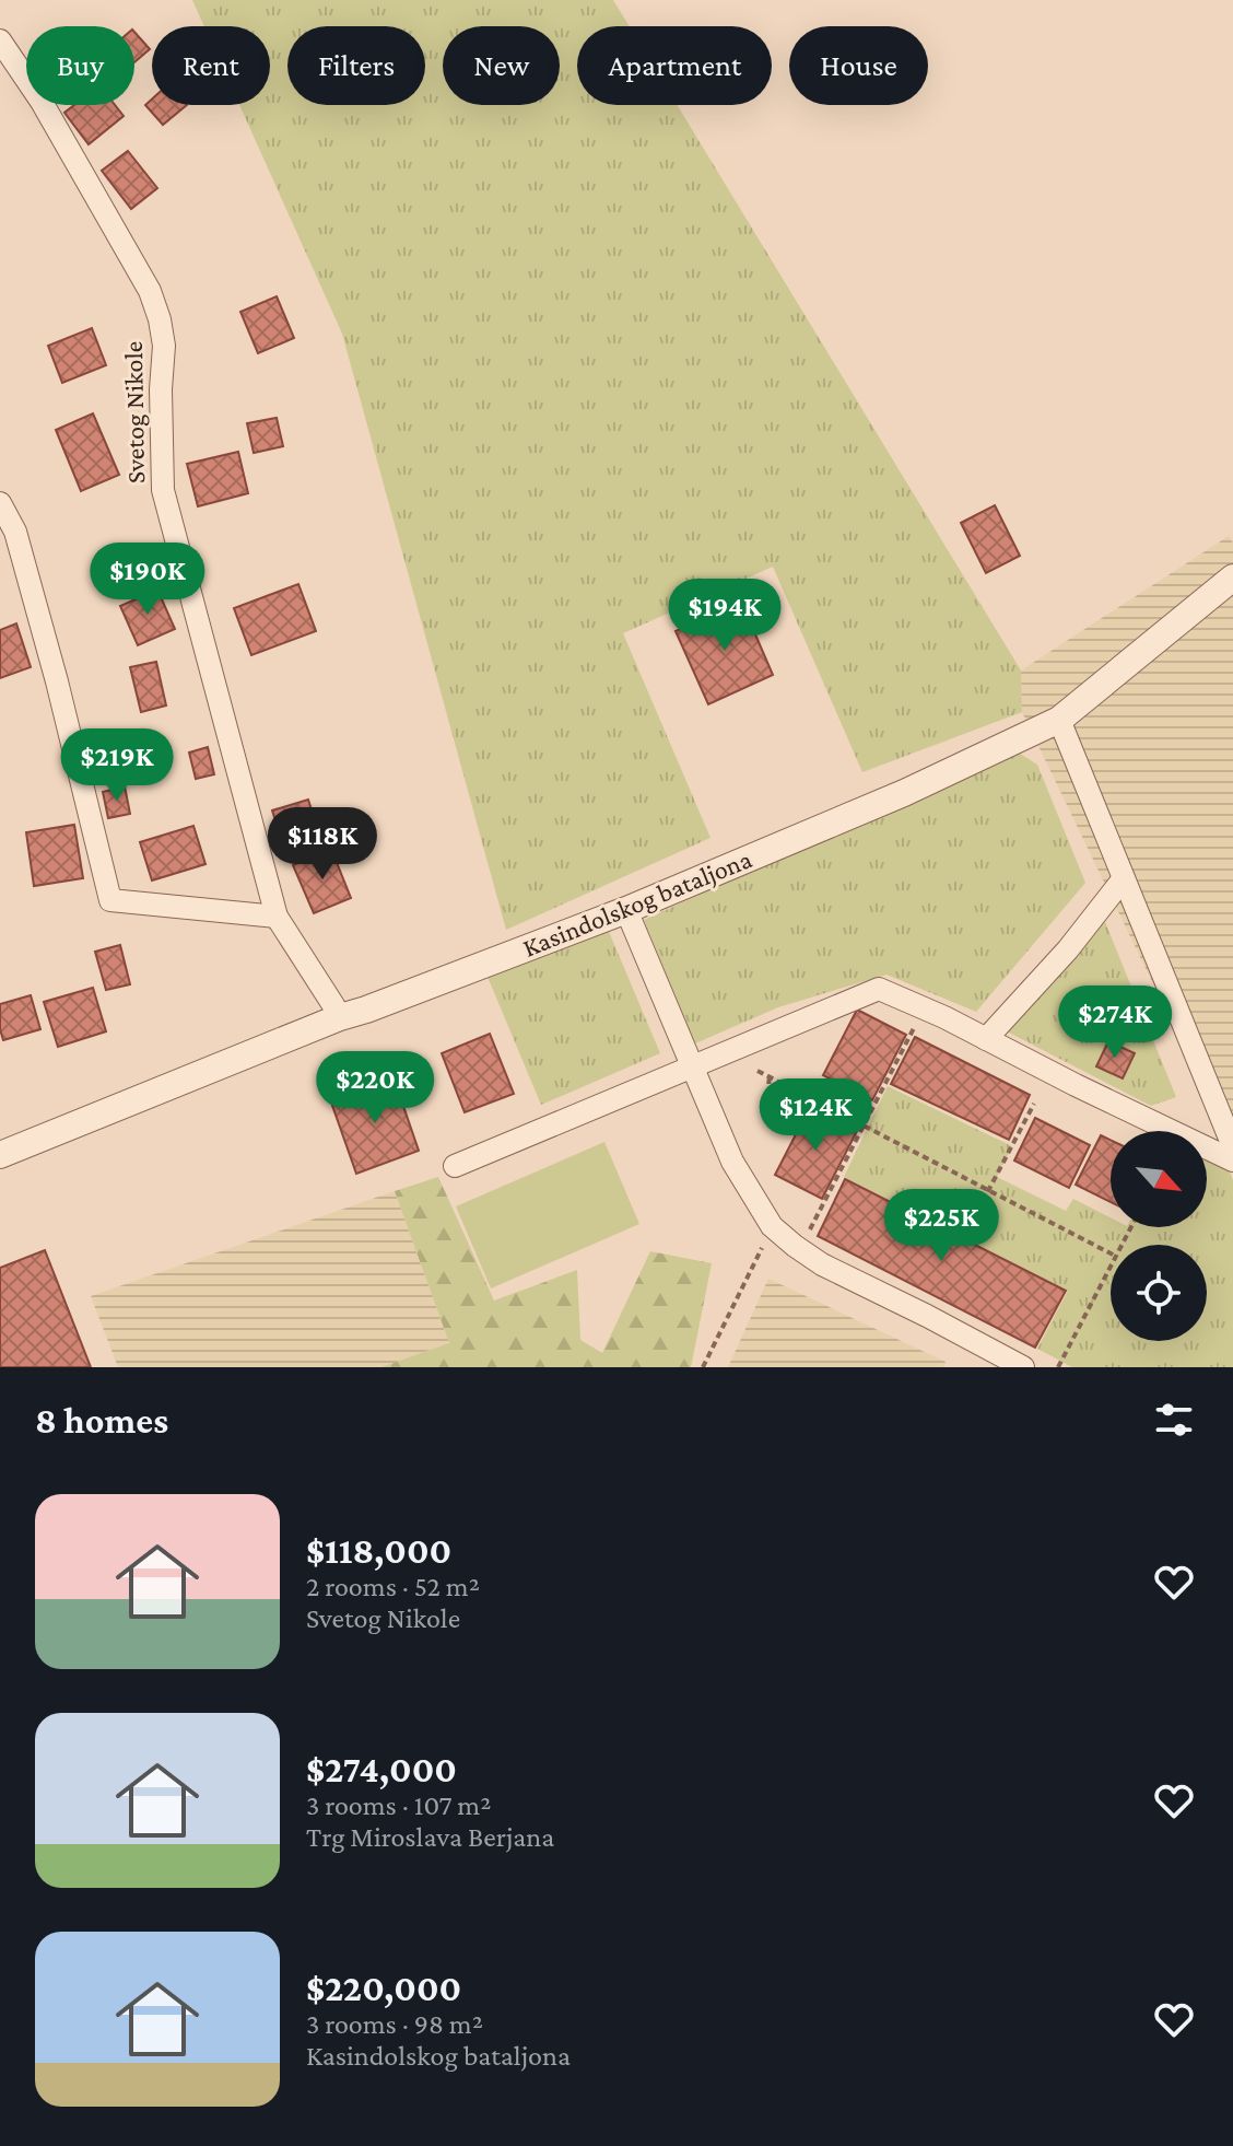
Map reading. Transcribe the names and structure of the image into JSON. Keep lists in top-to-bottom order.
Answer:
{
  "streets": {
    "street": ["Svetog Nikole", "Kasindolskog bataljona"]
  },
  "crossings": [
    ["Svetog Nikole", "Kasindolskog bataljona"]
  ],
  "north": "bottom right",
  "page": {
    "chip": [
      "Buy",
      "Rent",
      "Filters",
      "New",
      "Apartment",
      "House"
    ],
    "price": [
      "$190K",
      "$194K",
      "$219K",
      "$118K",
      "$274K",
      "$220K",
      "$124K",
      "$225K"
    ],
    "heading": "8 homes",
    "list": [
      {
        "name": "$118,000",
        "note": "2 rooms · 52 m² · Svetog Nikole"
      },
      {
        "name": "$274,000",
        "note": "3 rooms · 107 m² · Trg Miroslava Berjana"
      },
      {
        "name": "$220,000",
        "note": "3 rooms · 98 m² · Kasindolskog bataljona"
      }
    ]
  }
}
